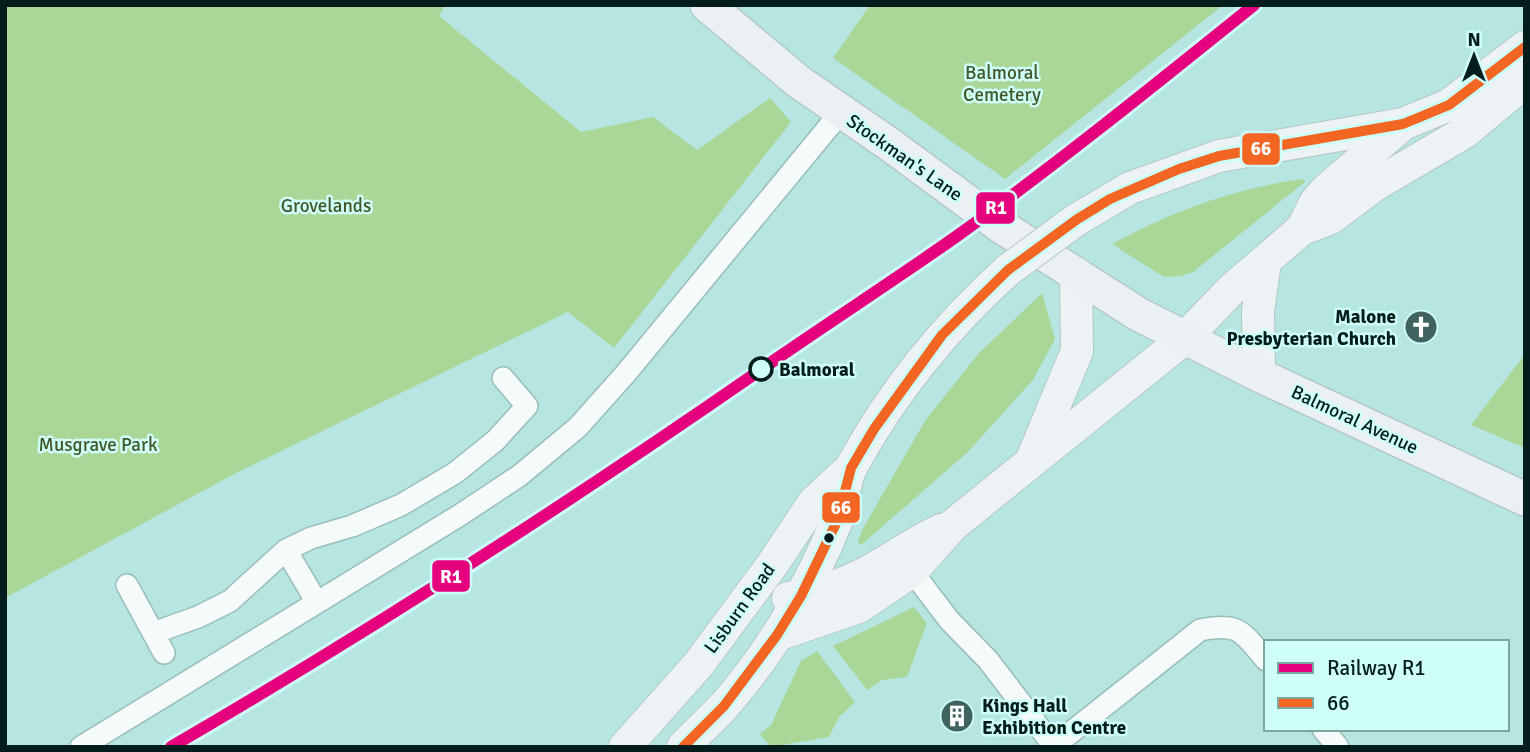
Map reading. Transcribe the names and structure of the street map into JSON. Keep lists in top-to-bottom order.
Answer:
{
  "streets": {
    "highway": ["Stockman's Lane", "Balmoral Avenue"],
    "main road": ["Lisburn Road"]
  },
  "crossings": [
    ["Stockman's Lane", "Balmoral Avenue"]
  ],
  "parks": ["Balmoral Cemetery", "Grovelands", "Musgrave Park"],
  "places": {
    "church": ["Malone Presbyterian Church"],
    "other": ["Balmoral"],
    "building": ["Kings Hall Exhibition Centre"]
  },
  "lines": ["rail line R1", "transit line 66"],
  "legend": ["Railway R1", "66"],
  "north": "top"
}
